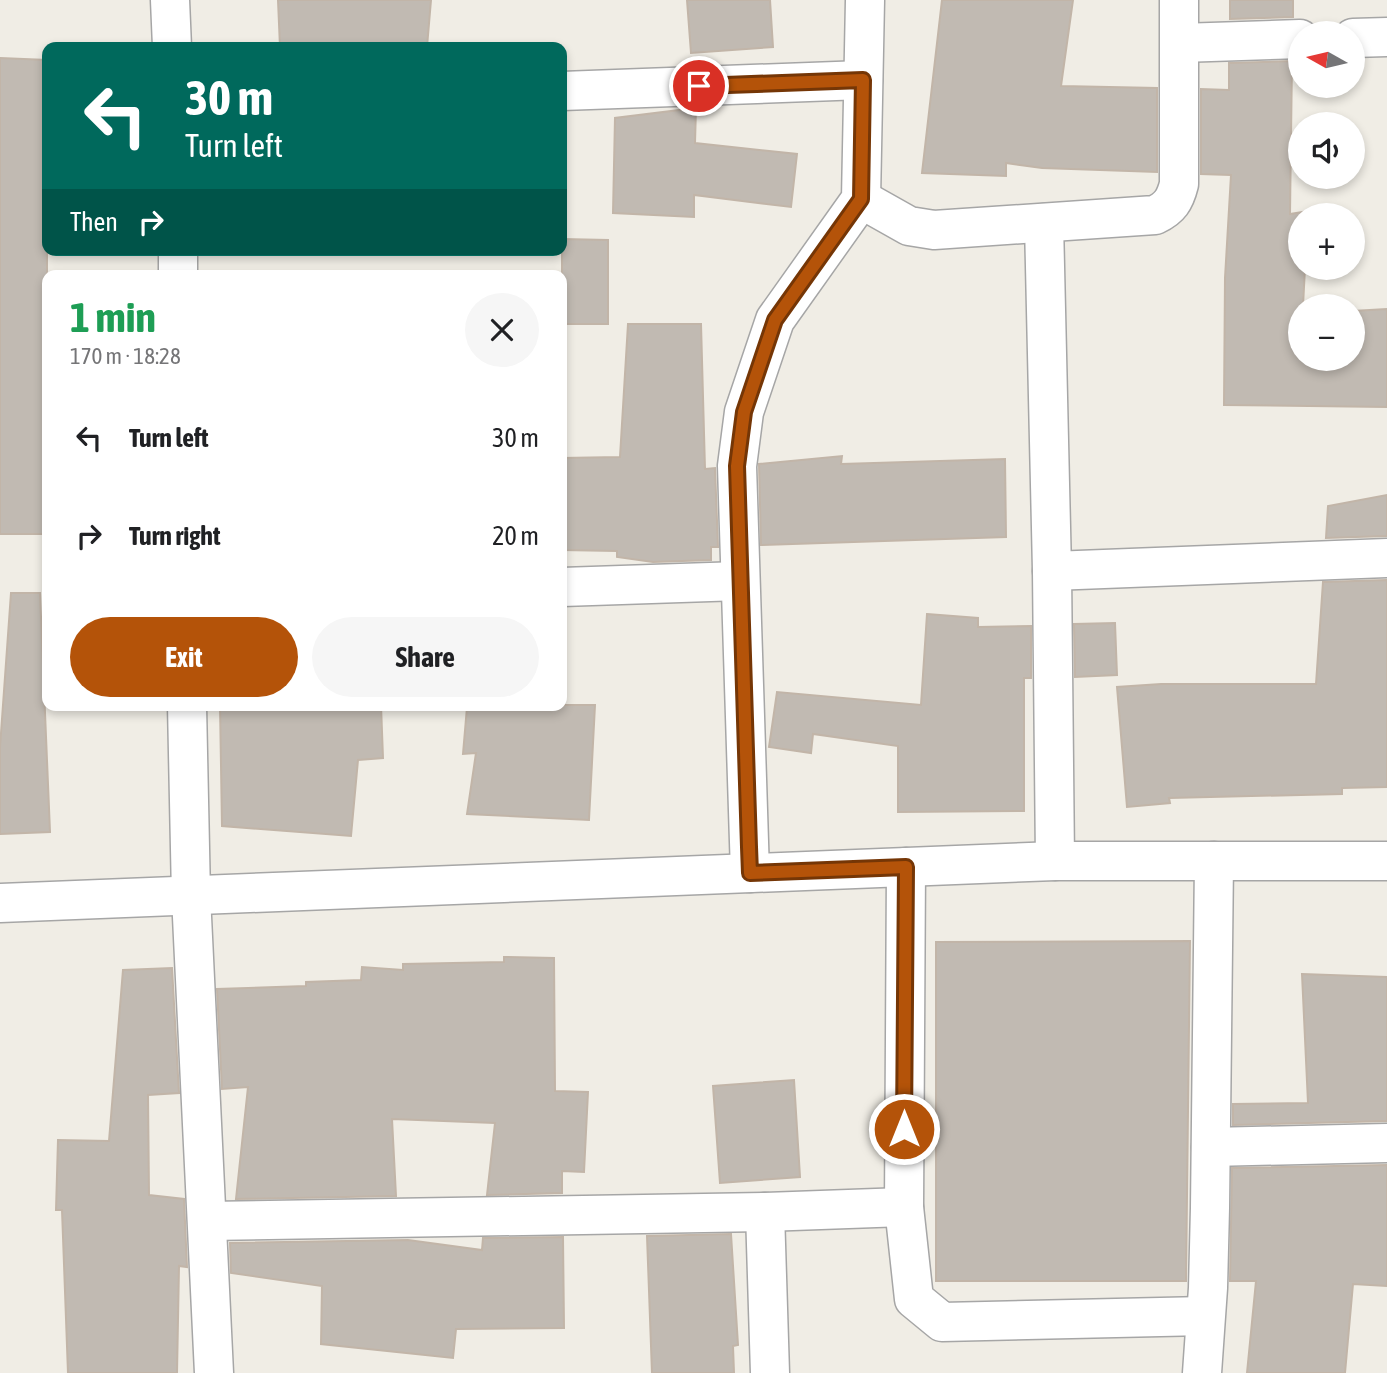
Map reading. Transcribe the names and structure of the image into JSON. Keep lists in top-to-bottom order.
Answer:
{
  "north": "left",
  "page": {
    "map_buttons": ["+", "−"],
    "turn": ["30 m", "Turn left"],
    "then": "Then",
    "heading": ["1 min", "170 m · 18:28"],
    "list": [
      {
        "name": "Turn left",
        "value": "30 m"
      },
      {
        "name": "Turn right",
        "value": "20 m"
      }
    ],
    "buttons": ["Exit", "Share"]
  }
}
